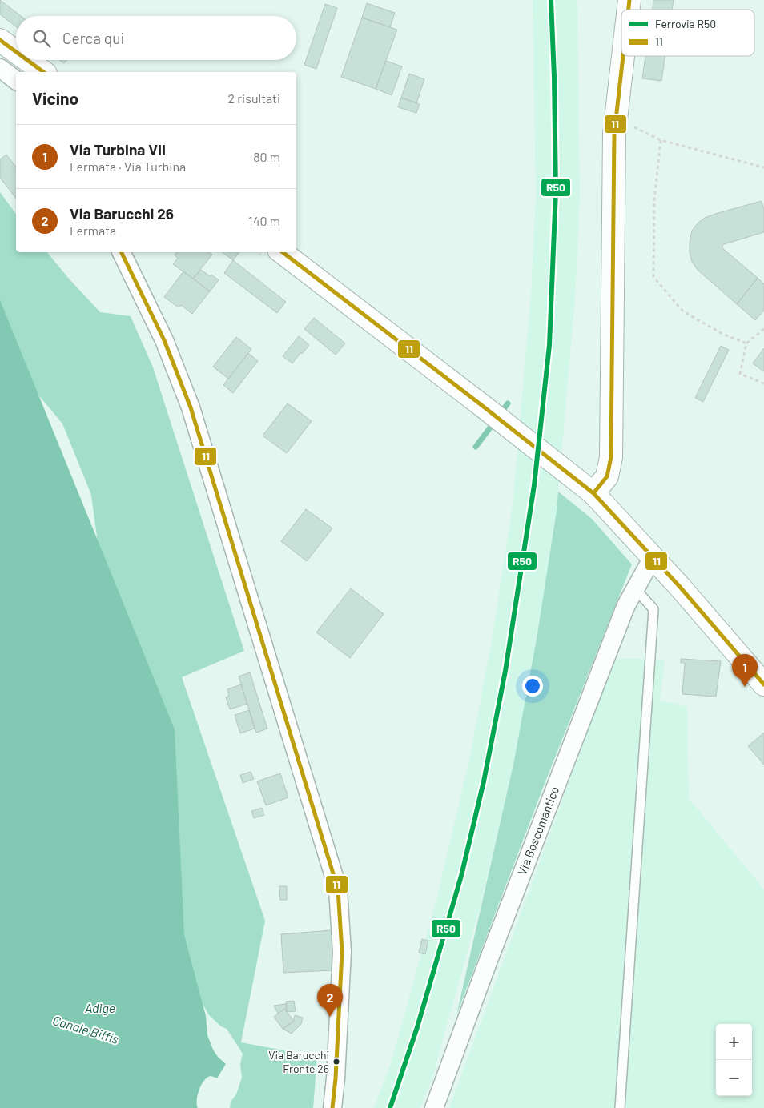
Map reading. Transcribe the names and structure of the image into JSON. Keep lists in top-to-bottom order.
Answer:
{
  "streets": {
    "street": ["Via Boscomantico"]
  },
  "water": ["Adige", "Canale Biffis"],
  "places": ["Via Barucchi Fronte 26"],
  "lines": ["rail line R50", "transit line 11"],
  "legend": ["Ferrovia R50", "11"],
  "page": {
    "search": "Cerca qui",
    "heading": ["Vicino", "2 risultati"],
    "list": [
      {
        "mark": "1",
        "name": "Via Turbina VII",
        "note": "Fermata · Via Turbina",
        "value": "80 m"
      },
      {
        "mark": "2",
        "name": "Via Barucchi 26",
        "note": "Fermata",
        "value": "140 m"
      }
    ],
    "pins": ["1", "2"],
    "map_buttons": ["+", "−"]
  }
}
